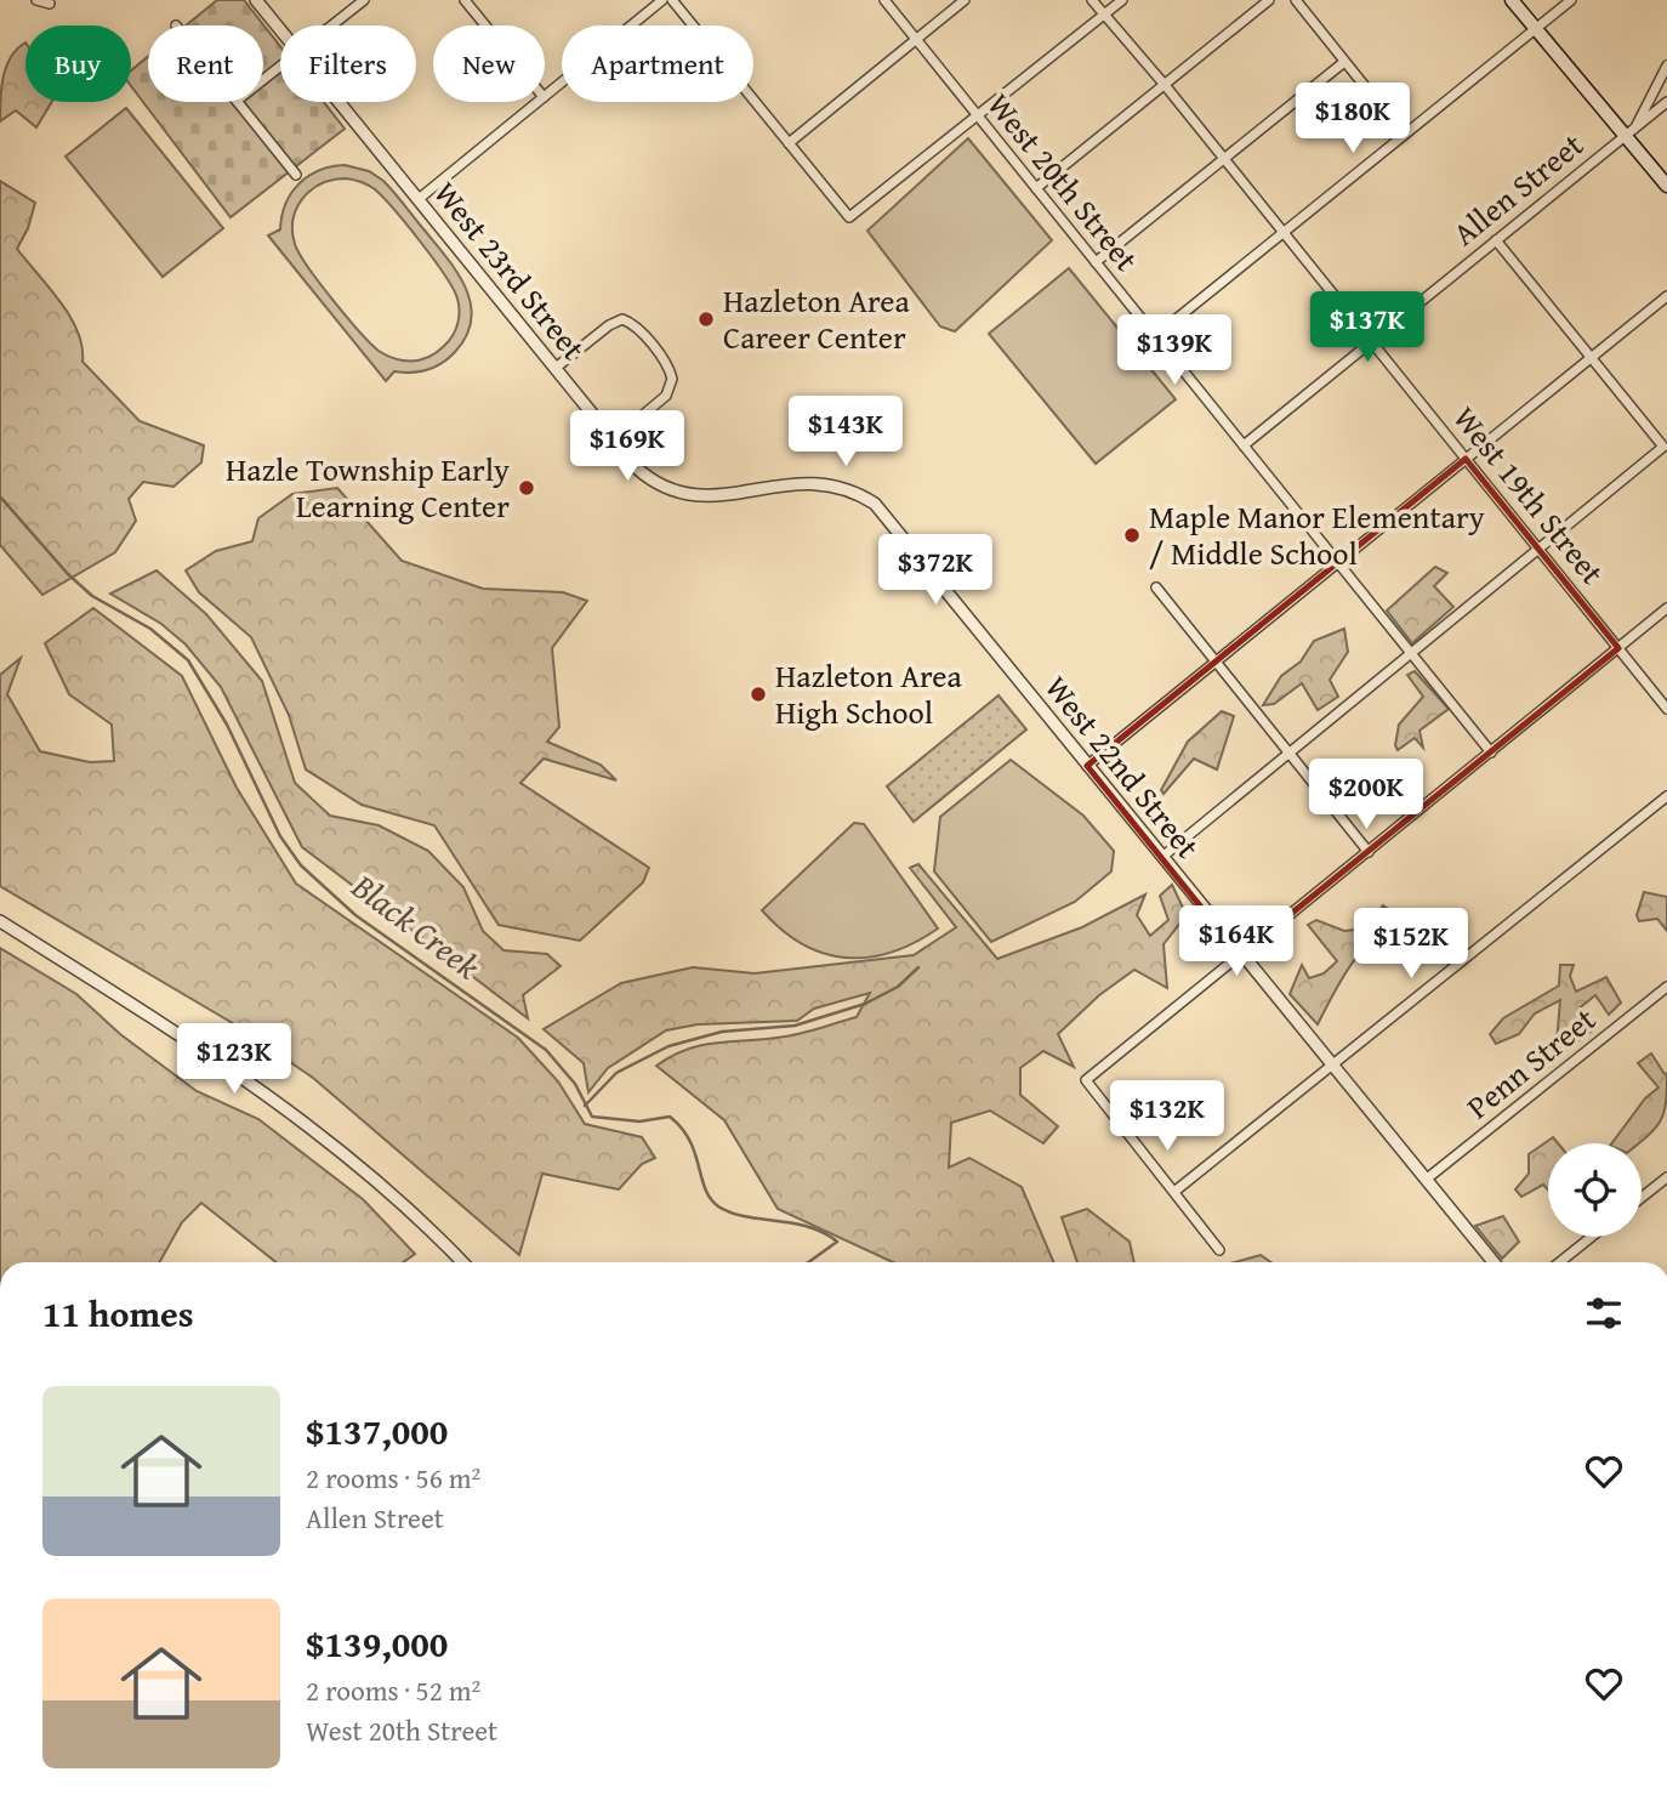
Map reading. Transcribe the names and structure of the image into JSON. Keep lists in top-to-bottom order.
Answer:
{
  "streets": {
    "street": [
      "West 20th Street",
      "Allen Street",
      "West 23rd Street",
      "West 19th Street",
      "West 22nd Street",
      "Penn Street"
    ]
  },
  "crossings": [
    ["West 20th Street", "Allen Street"],
    ["Allen Street", "West 19th Street"],
    ["West 23rd Street", "West 22nd Street"],
    ["West 22nd Street", "Penn Street"]
  ],
  "water": ["Black Creek"],
  "places": [
    "Hazleton Area Career Center",
    "Hazle Township Early Learning Center",
    "Maple Manor Elementary / Middle School",
    "Hazleton Area High School"
  ],
  "page": {
    "chip": [
      "Buy",
      "Rent",
      "Filters",
      "New",
      "Apartment"
    ],
    "price": [
      "$180K",
      "$137K",
      "$139K",
      "$143K",
      "$169K",
      "$372K",
      "$200K",
      "$164K",
      "$152K",
      "$123K",
      "$132K"
    ],
    "heading": "11 homes",
    "list": [
      {
        "name": "$137,000",
        "note": "2 rooms · 56 m² · Allen Street"
      },
      {
        "name": "$139,000",
        "note": "2 rooms · 52 m² · West 20th Street"
      }
    ]
  }
}
